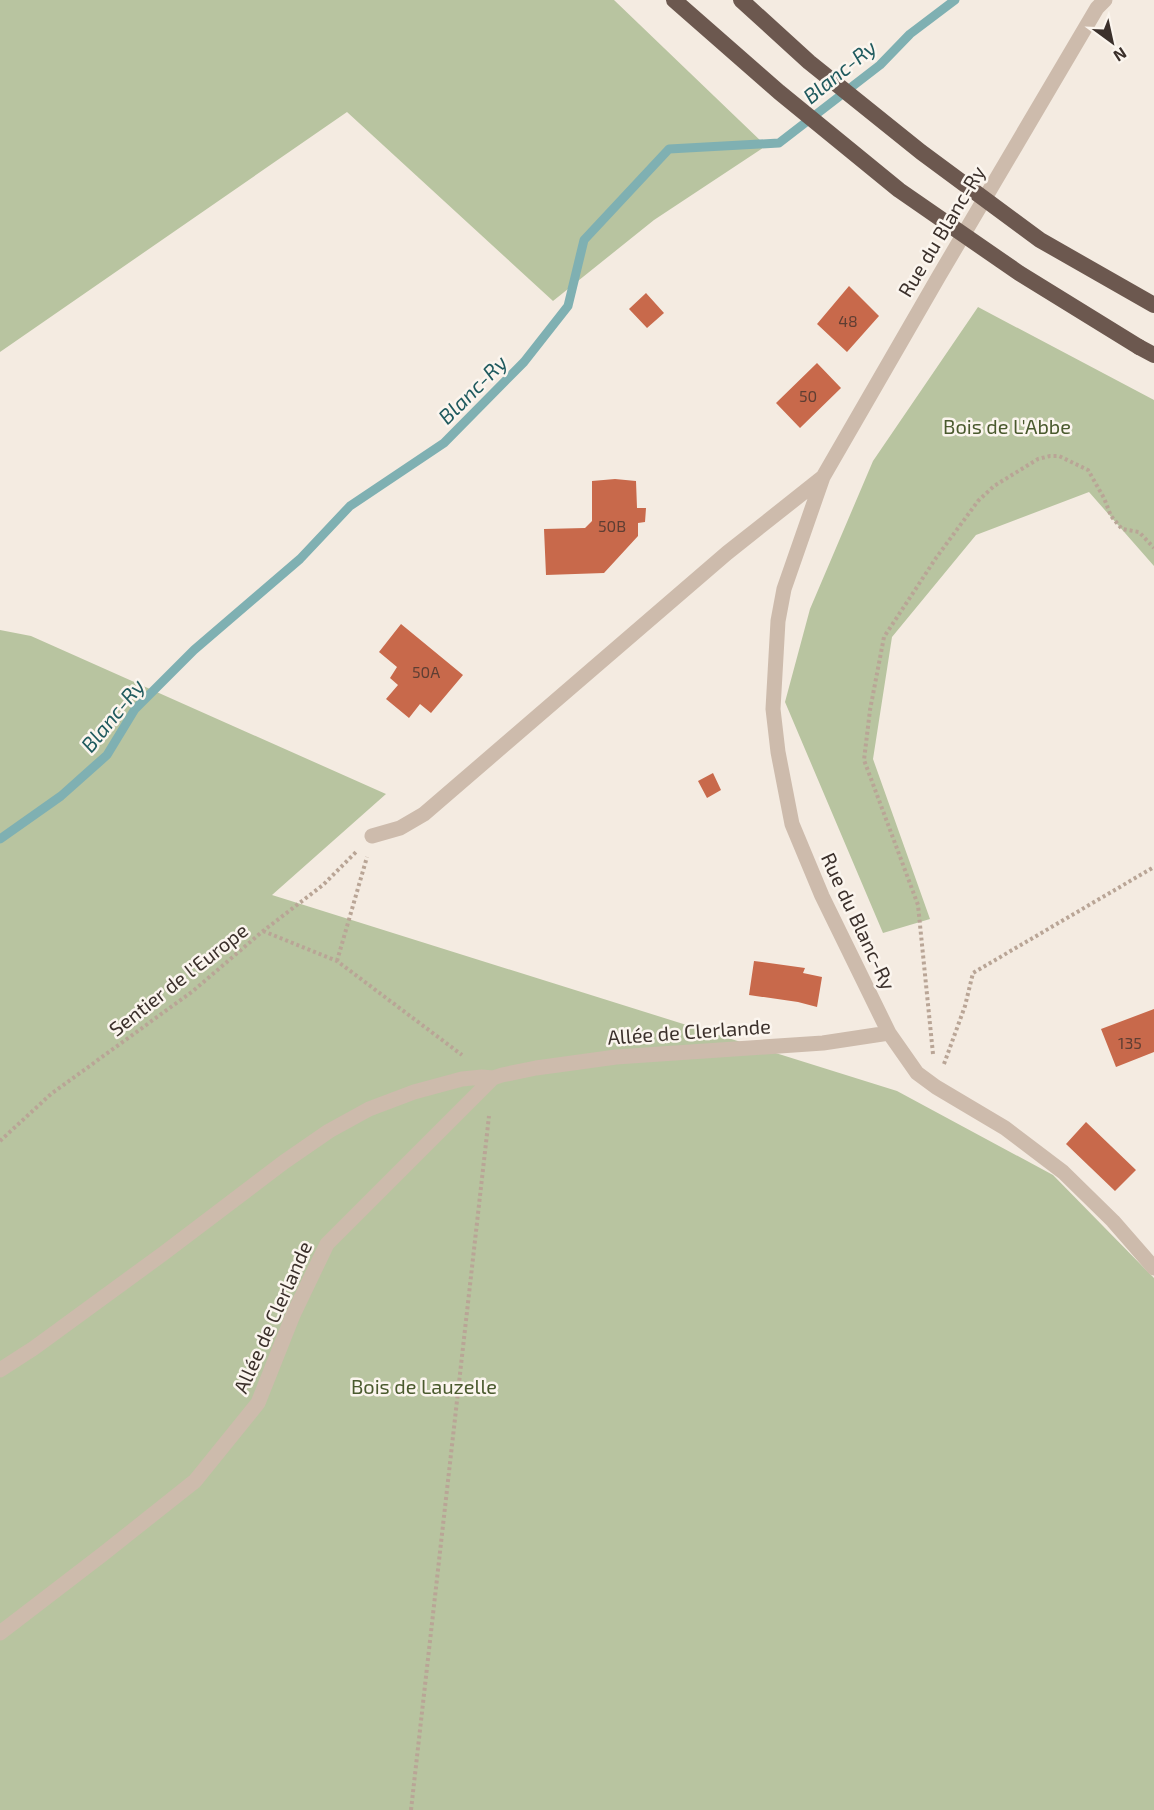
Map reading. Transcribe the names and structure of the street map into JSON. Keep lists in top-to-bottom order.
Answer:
{
  "streets": {
    "street": ["Rue du Blanc-Ry", "Allée de Clerlande"],
    "path": ["Sentier de l'Europe"]
  },
  "crossings": [
    ["Rue du Blanc-Ry", "Sentier de l'Europe"],
    ["Rue du Blanc-Ry", "Allée de Clerlande"]
  ],
  "water": ["Blanc-Ry"],
  "parks": ["Bois de L'Abbe", "Bois de Lauzelle"],
  "house_numbers": [
    "48",
    "50",
    "50B",
    "50A",
    "135"
  ],
  "north": "bottom right"
}
